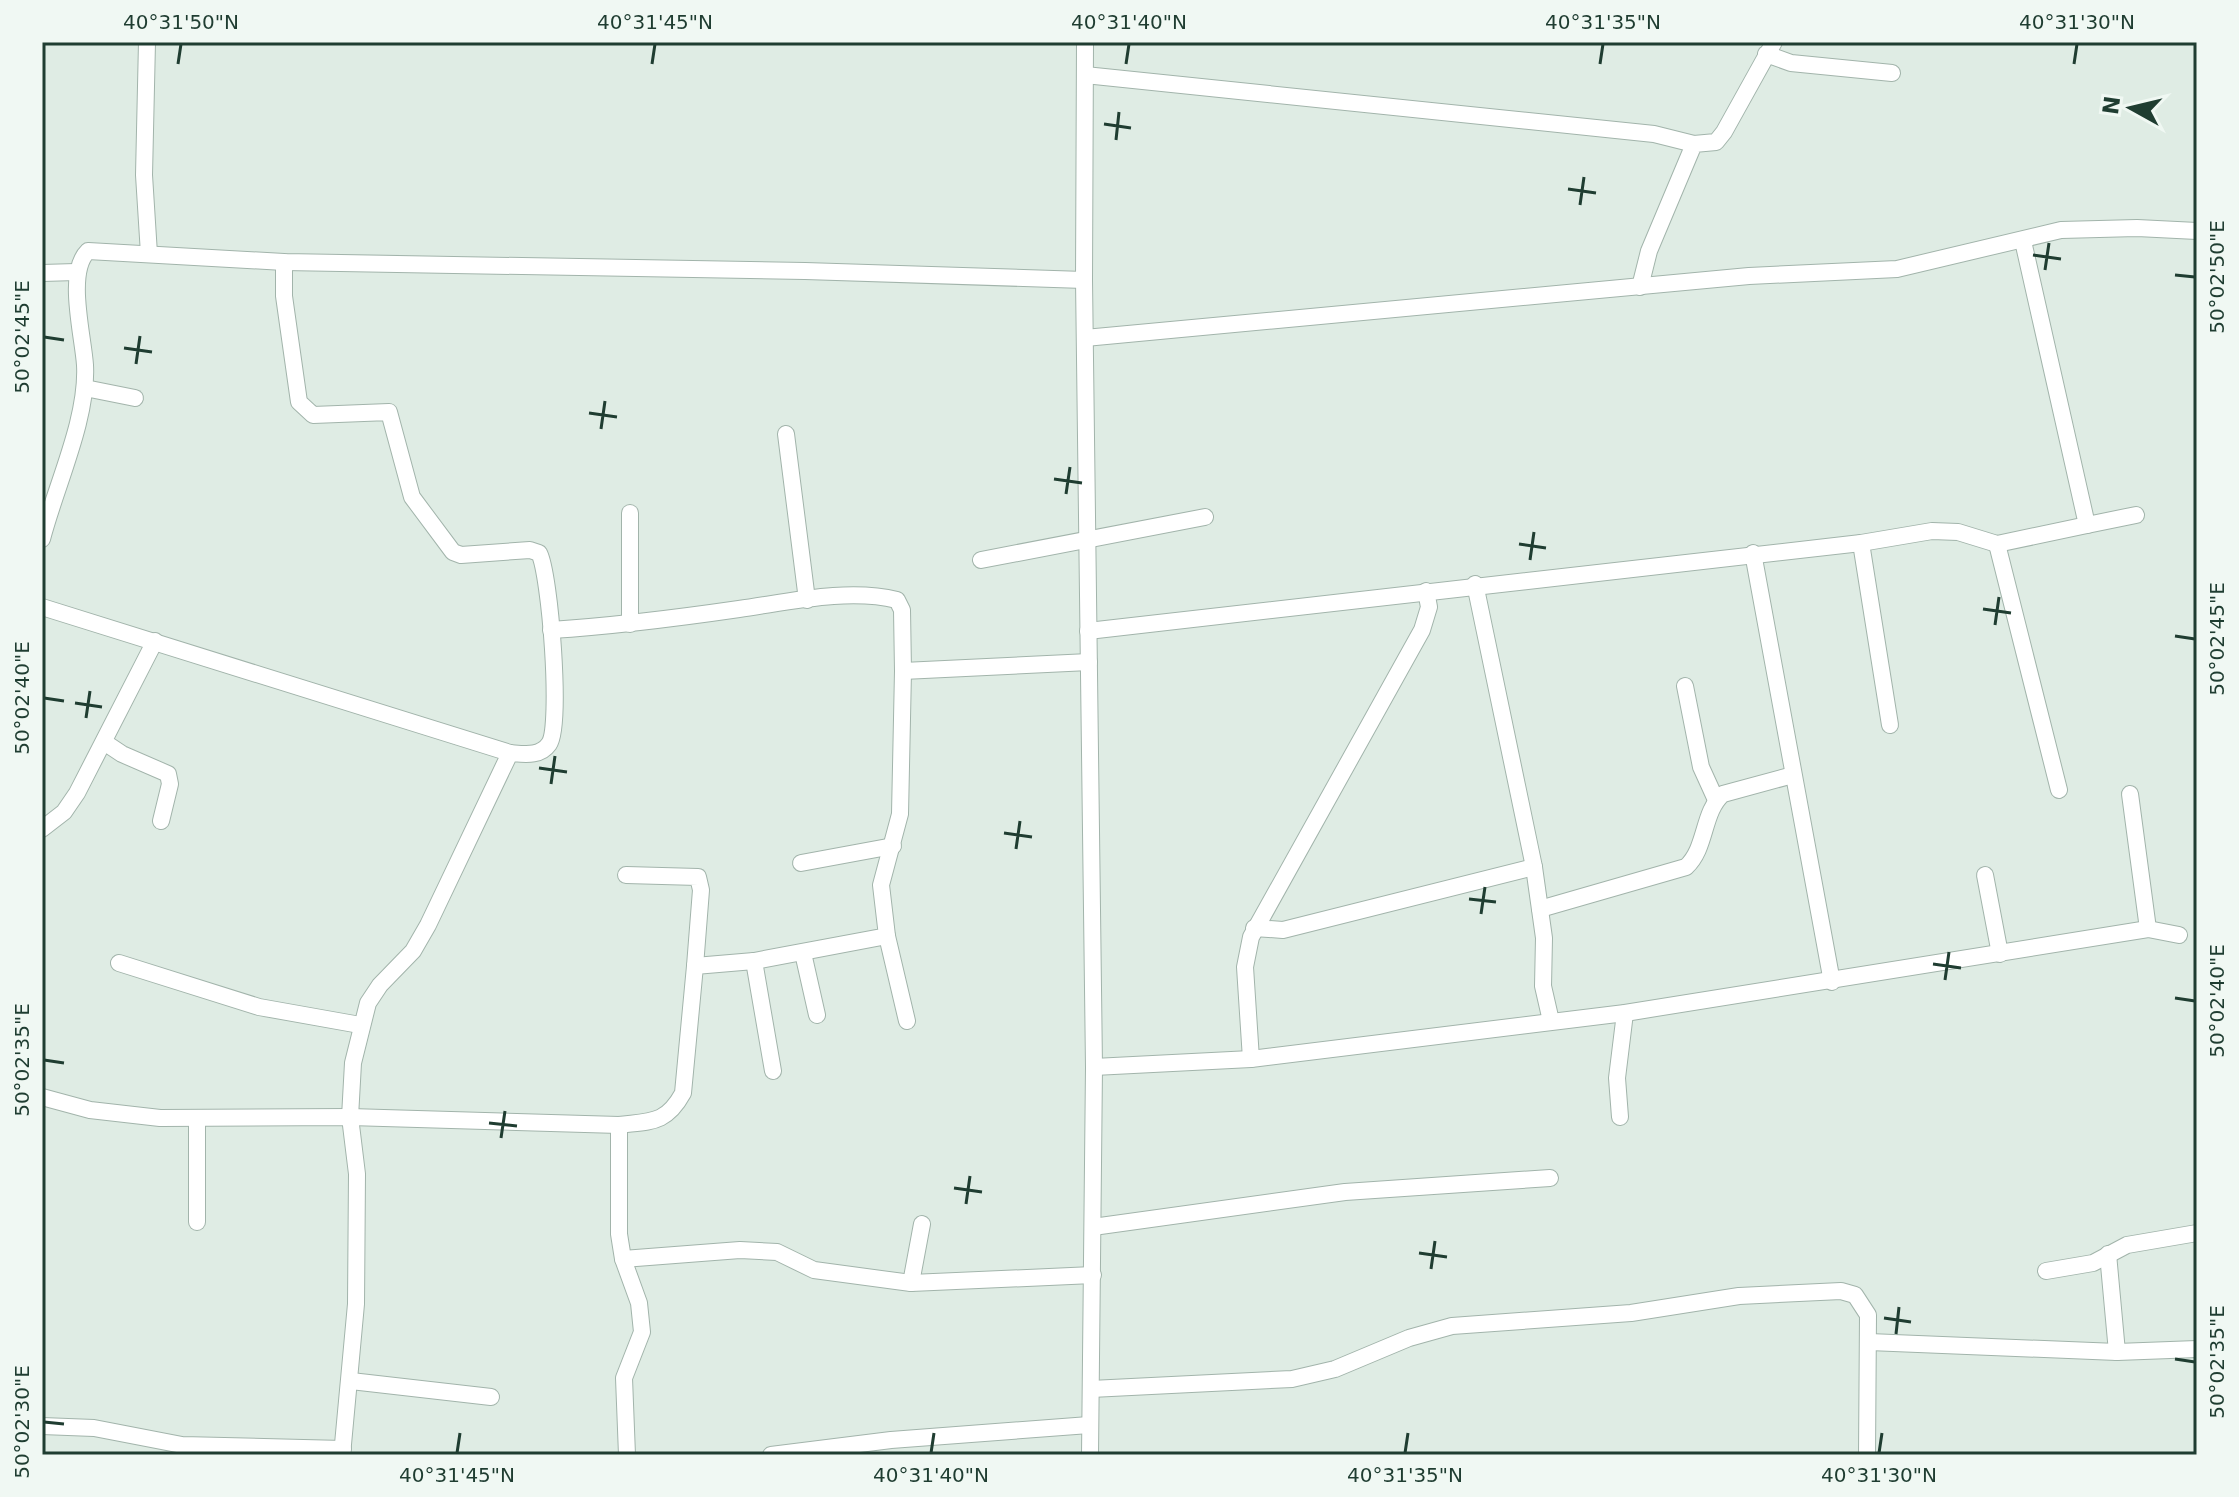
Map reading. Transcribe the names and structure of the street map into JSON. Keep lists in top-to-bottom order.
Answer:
{
  "north": "left",
  "coordinates": [
    "40°31'50\"N",
    "40°31'45\"N",
    "40°31'40\"N",
    "40°31'35\"N",
    "40°31'30\"N",
    "50°02'50\"E",
    "50°02'45\"E",
    "50°02'40\"E",
    "50°02'35\"E",
    "50°02'30\"E"
  ]
}
